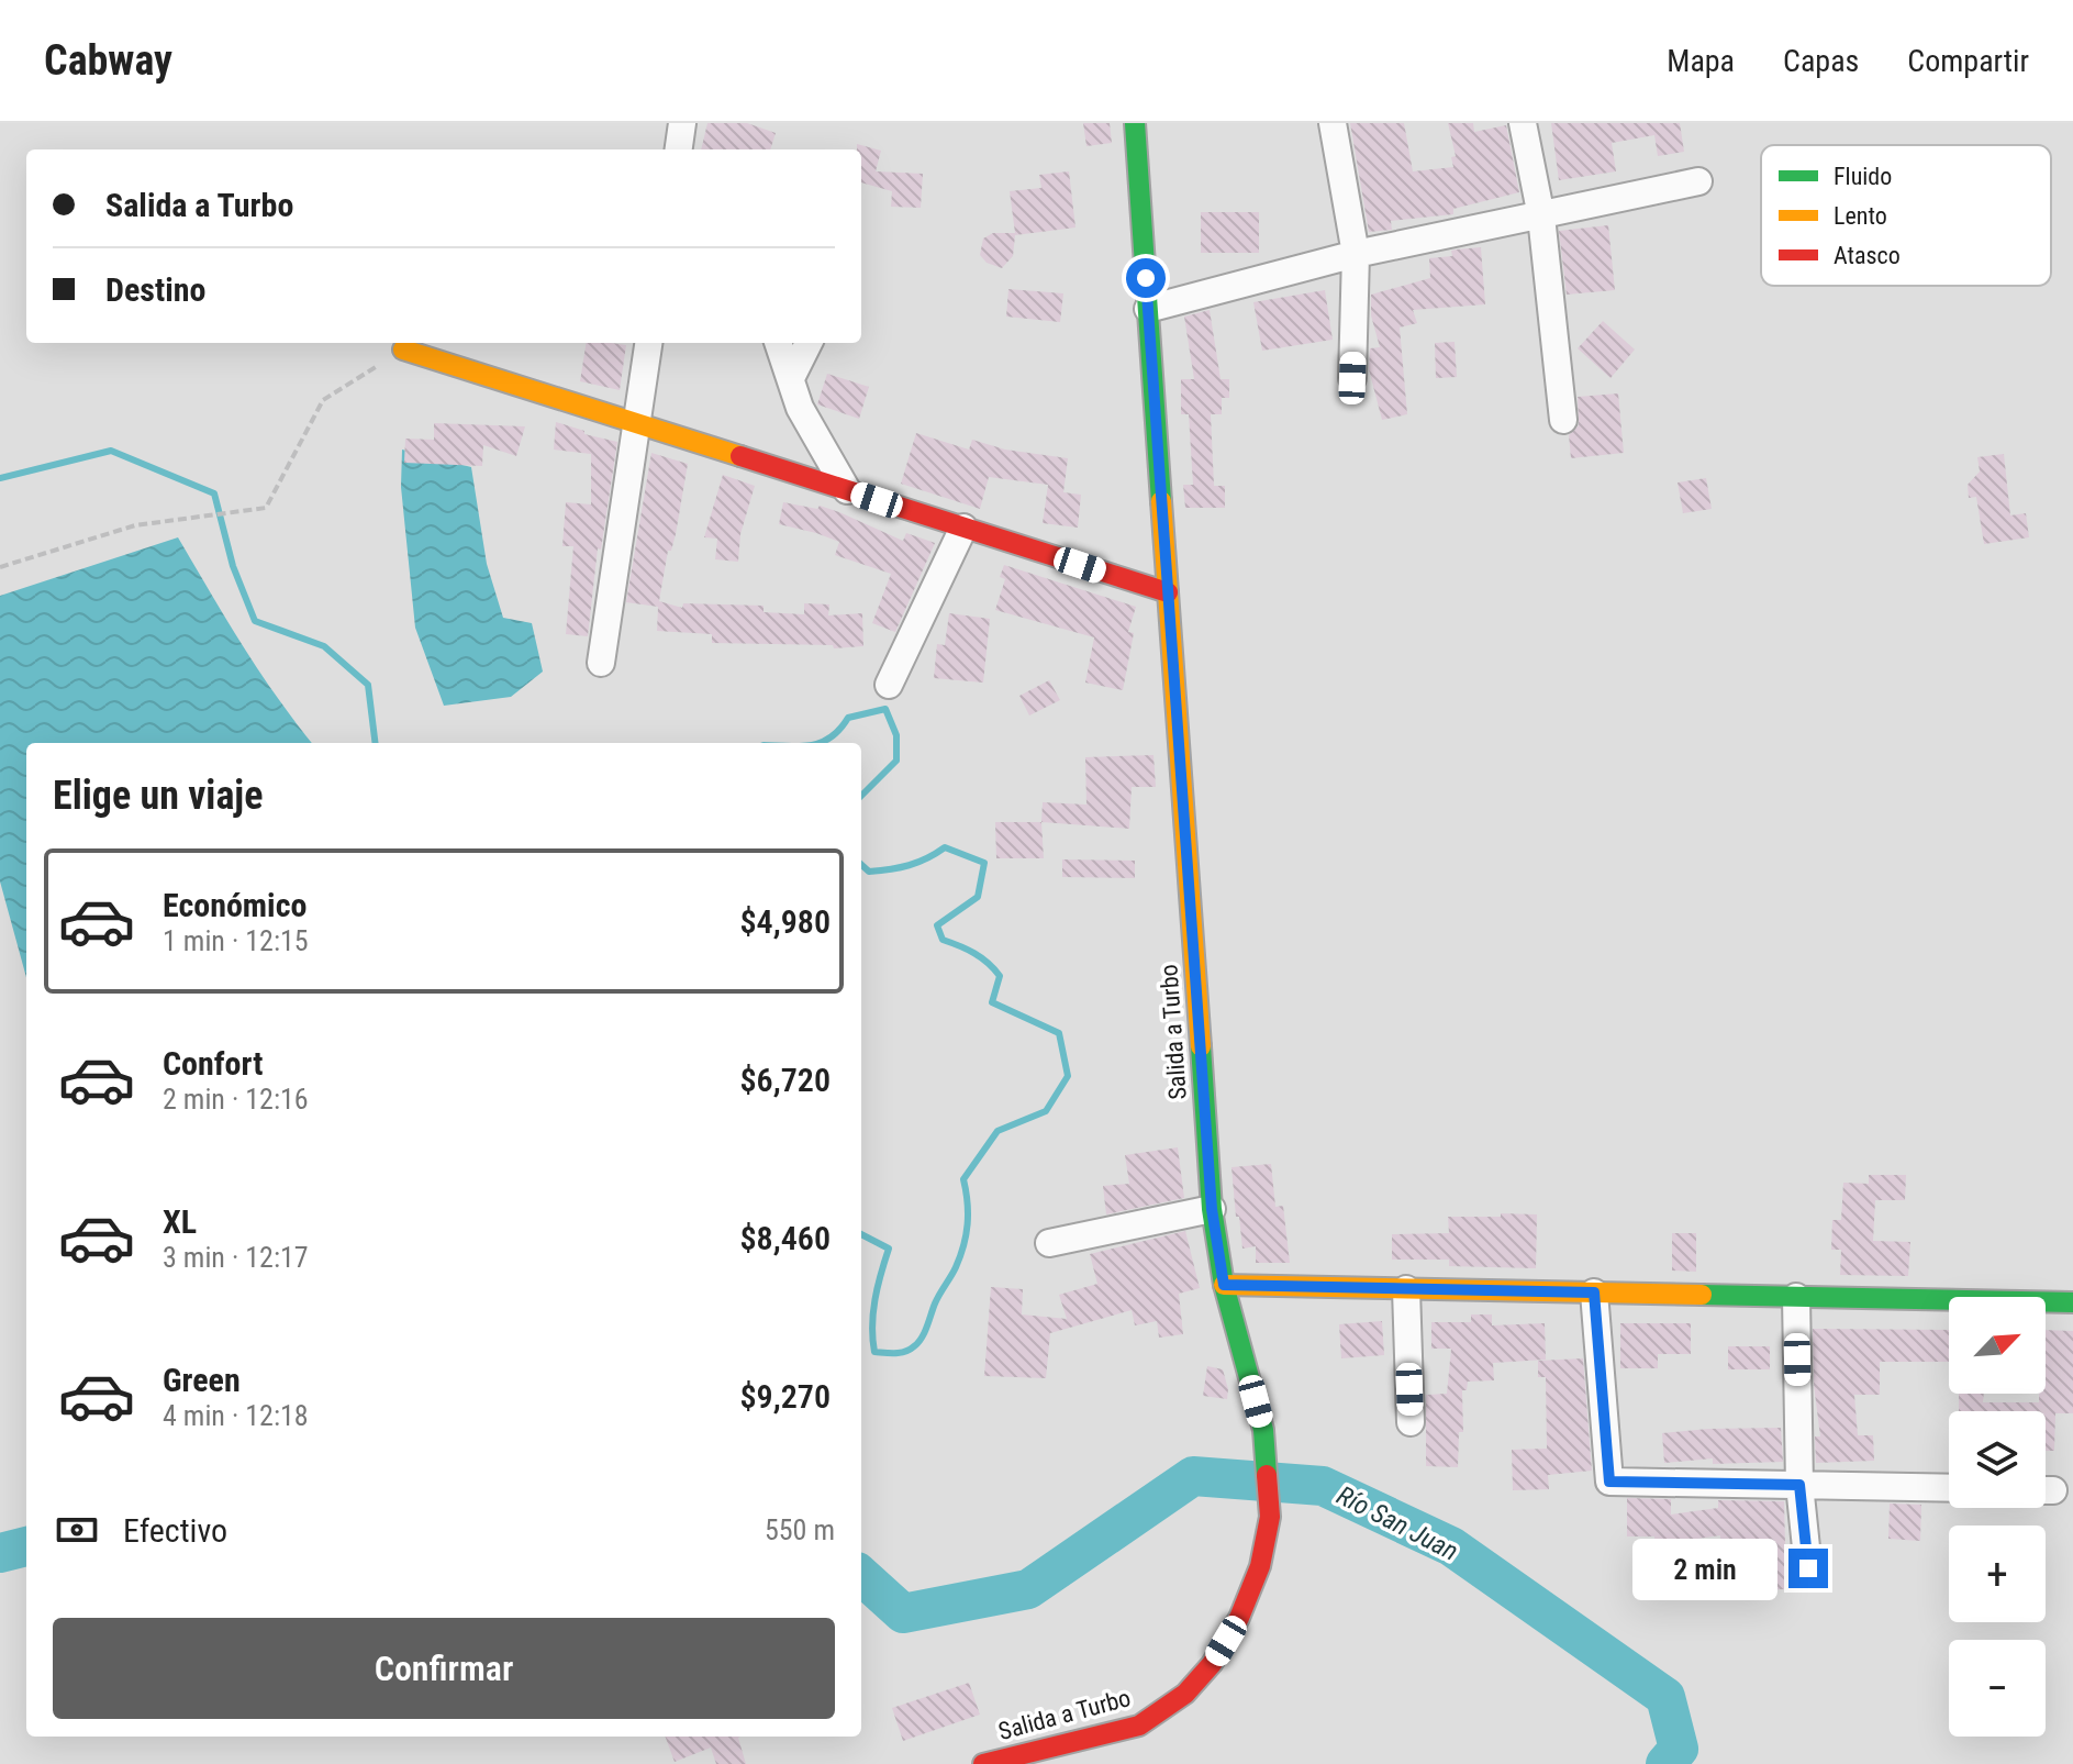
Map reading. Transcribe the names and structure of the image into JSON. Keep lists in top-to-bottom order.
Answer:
{
  "streets": {
    "main road": ["Salida a Turbo"]
  },
  "water": ["Río San Juan"],
  "legend": ["Fluido", "Lento", "Atasco"],
  "north": "top right",
  "page": {
    "header": "Cabway",
    "nav": ["Mapa", "Capas", "Compartir"],
    "banner": ["Salida a Turbo", "Destino"],
    "heading": "Elige un viaje",
    "list": [
      {
        "name": "Económico",
        "note": "1 min · 12:15",
        "value": "$4,980"
      },
      {
        "name": "Confort",
        "note": "2 min · 12:16",
        "value": "$6,720"
      },
      {
        "name": "XL",
        "note": "3 min · 12:17",
        "value": "$8,460"
      },
      {
        "name": "Green",
        "note": "4 min · 12:18",
        "value": "$9,270"
      }
    ],
    "map_buttons": ["+", "−"],
    "pay": ["Efectivo", "550 m"],
    "bubble": "2 min",
    "buttons": "Confirmar"
  }
}
